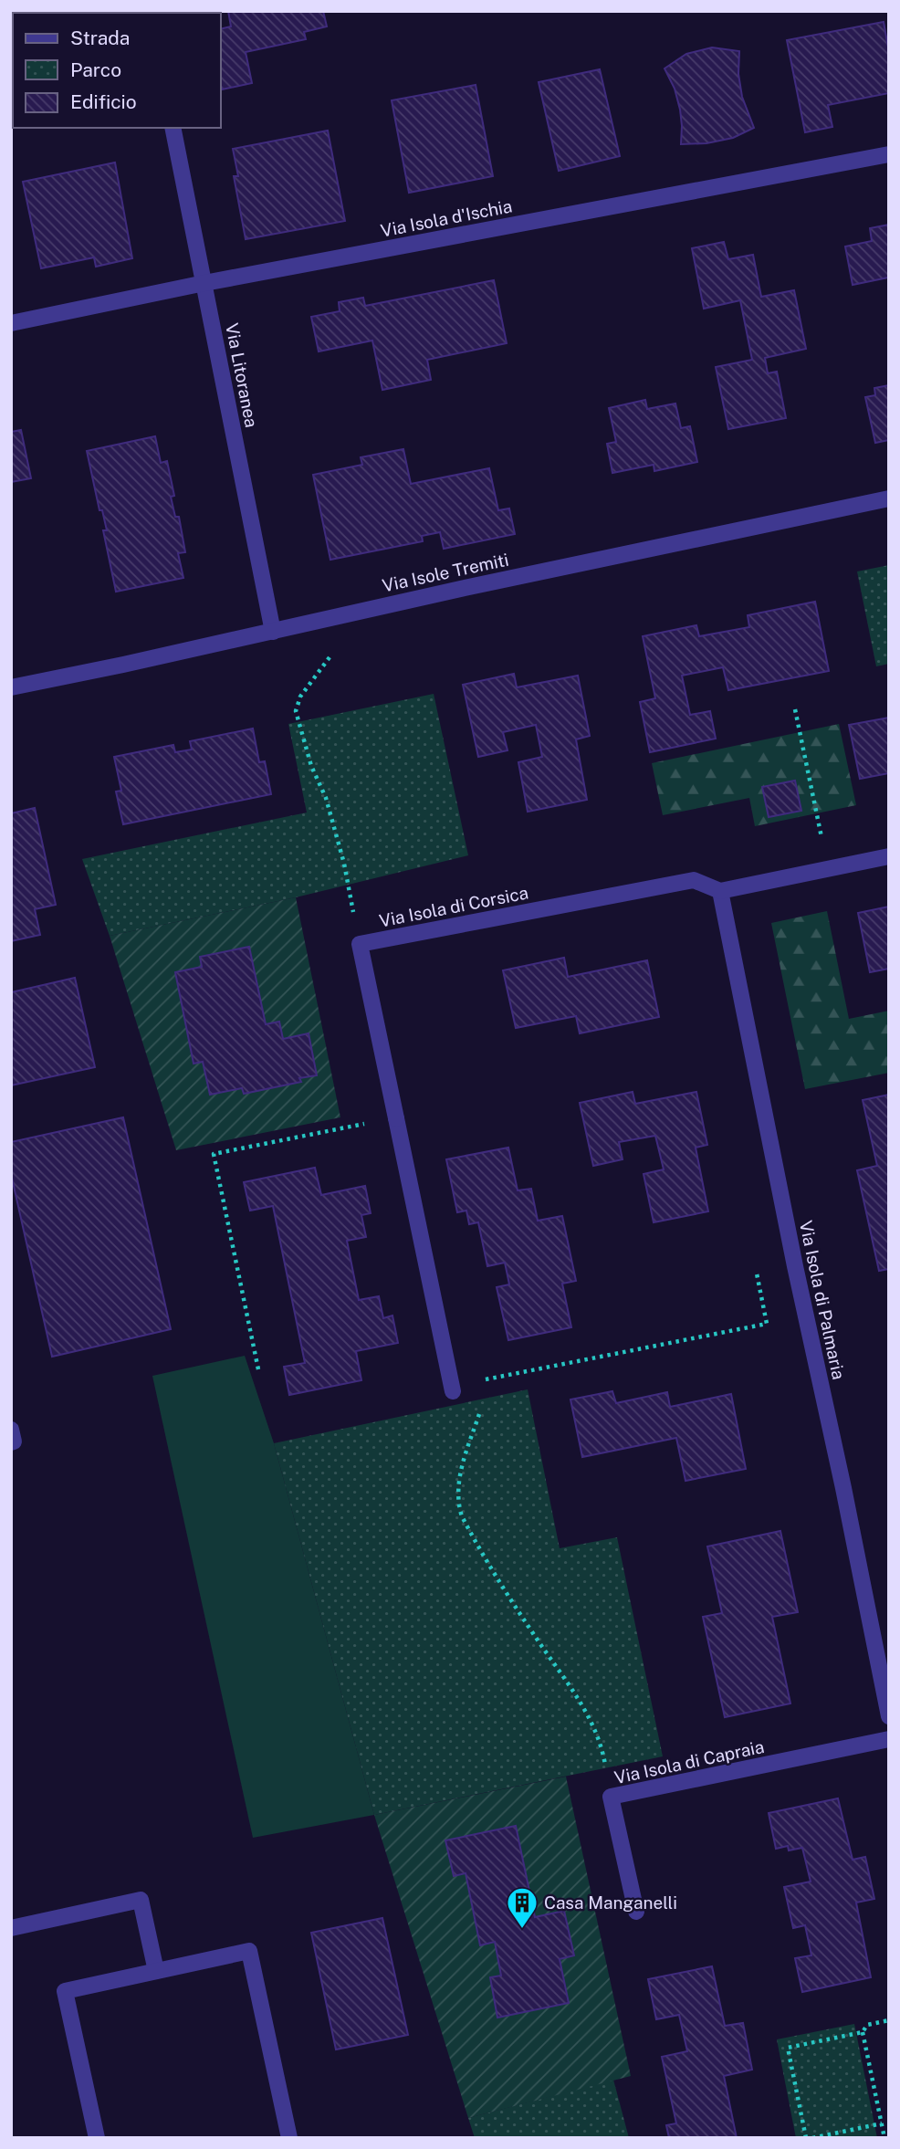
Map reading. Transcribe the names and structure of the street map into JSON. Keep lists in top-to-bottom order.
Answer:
{
  "streets": {
    "street": [
      "Via Isola d'Ischia",
      "Via Litoranea",
      "Via Isole Tremiti",
      "Via Isola di Corsica",
      "Via Isola di Palmaria",
      "Via Isola di Capraia"
    ]
  },
  "crossings": [
    ["Via Isola d'Ischia", "Via Litoranea"],
    ["Via Litoranea", "Via Isole Tremiti"],
    ["Via Isola di Corsica", "Via Isola di Palmaria"]
  ],
  "places": {
    "building": ["Casa Manganelli"]
  },
  "legend": ["Strada", "Parco", "Edificio"]
}
